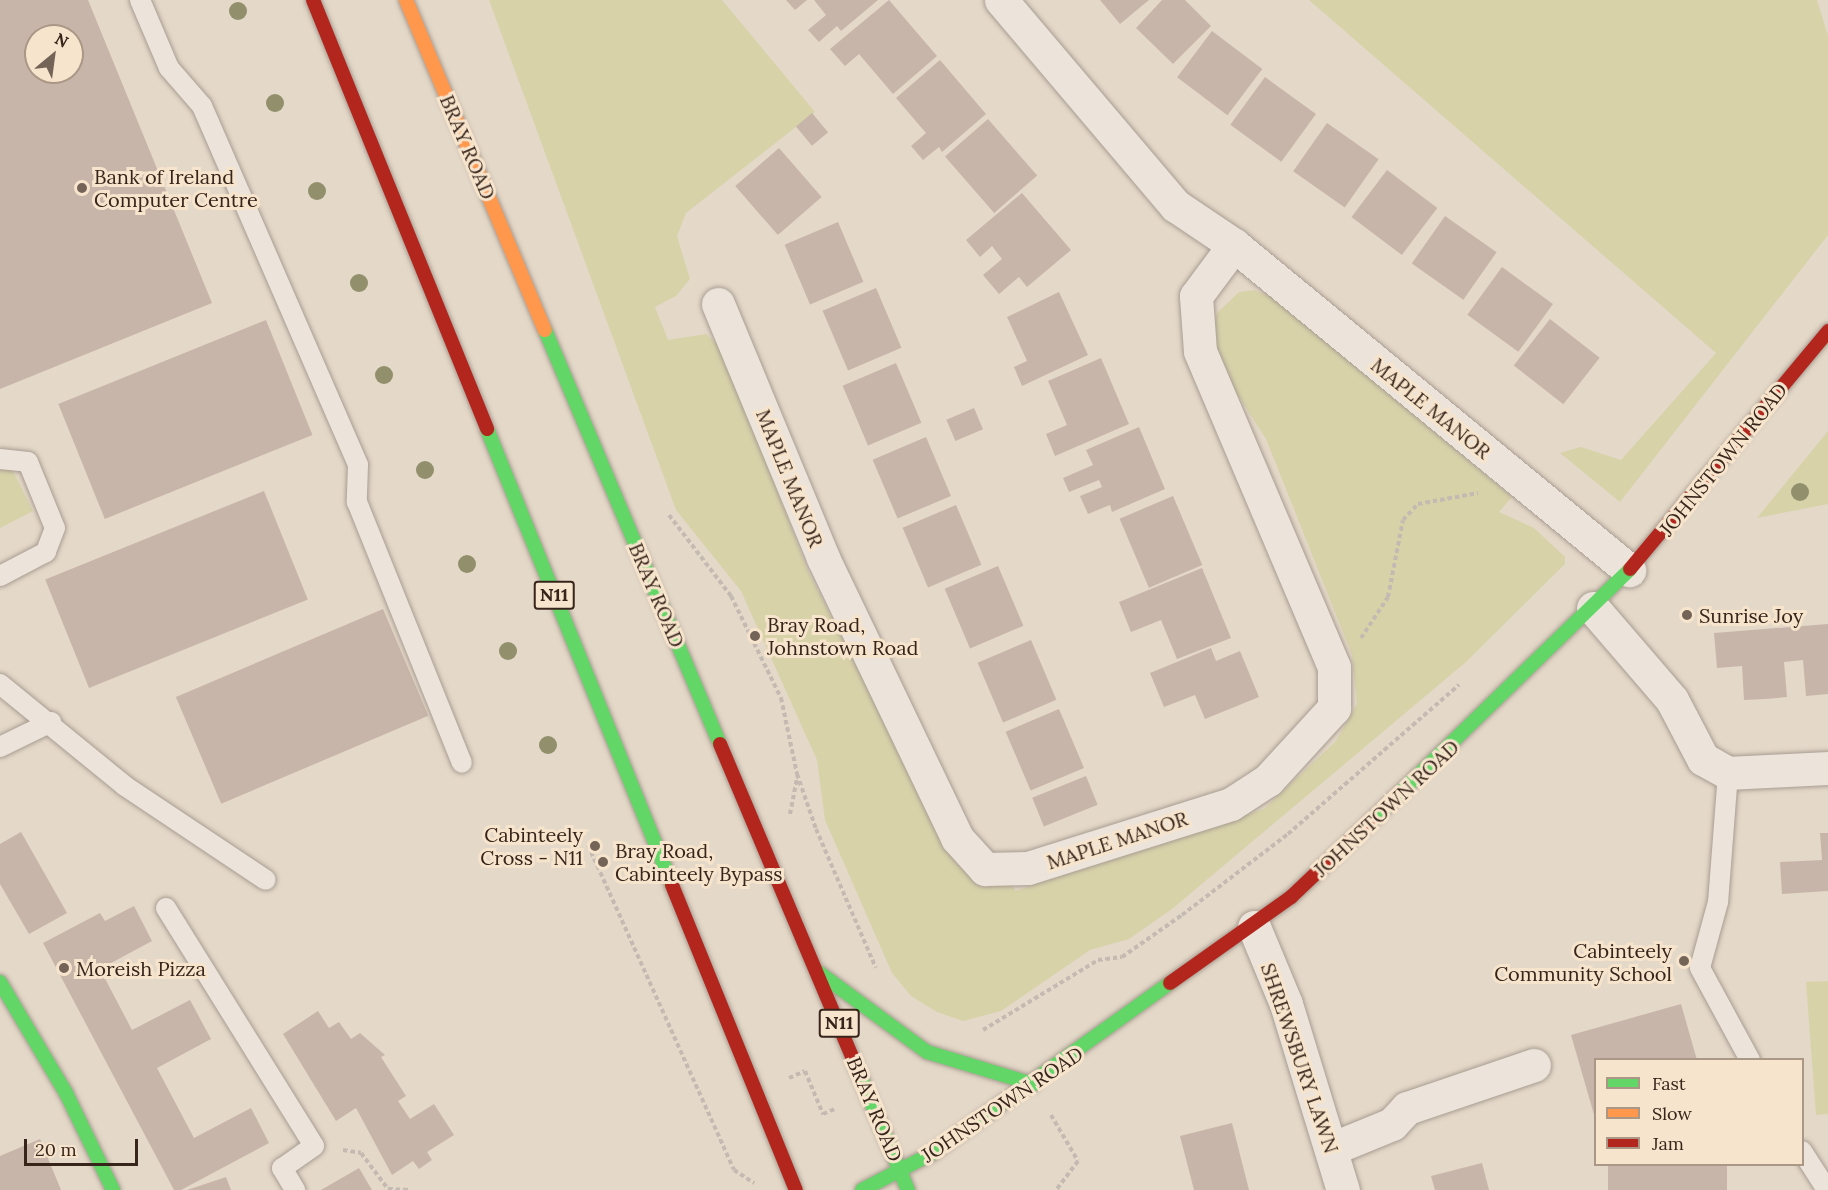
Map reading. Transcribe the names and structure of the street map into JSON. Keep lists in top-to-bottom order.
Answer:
{
  "streets": {
    "main road": ["BRAY ROAD", "JOHNSTOWN ROAD", "N11"],
    "street": ["MAPLE MANOR", "SHREWSBURY LAWN"]
  },
  "crossings": [
    ["BRAY ROAD", "JOHNSTOWN ROAD"],
    ["MAPLE MANOR", "JOHNSTOWN ROAD"],
    ["JOHNSTOWN ROAD", "SHREWSBURY LAWN"]
  ],
  "places": [
    "Bank of Ireland Computer Centre",
    "Sunrise Joy",
    "Bray Road, Johnstown Road",
    "Cabinteely Cross - N11",
    "Bray Road, Cabinteely Bypass",
    "Cabinteely Community School",
    "Moreish Pizza"
  ],
  "legend": ["Fast", "Slow", "Jam"],
  "scale_bar": "20 m",
  "north": "top right"
}
